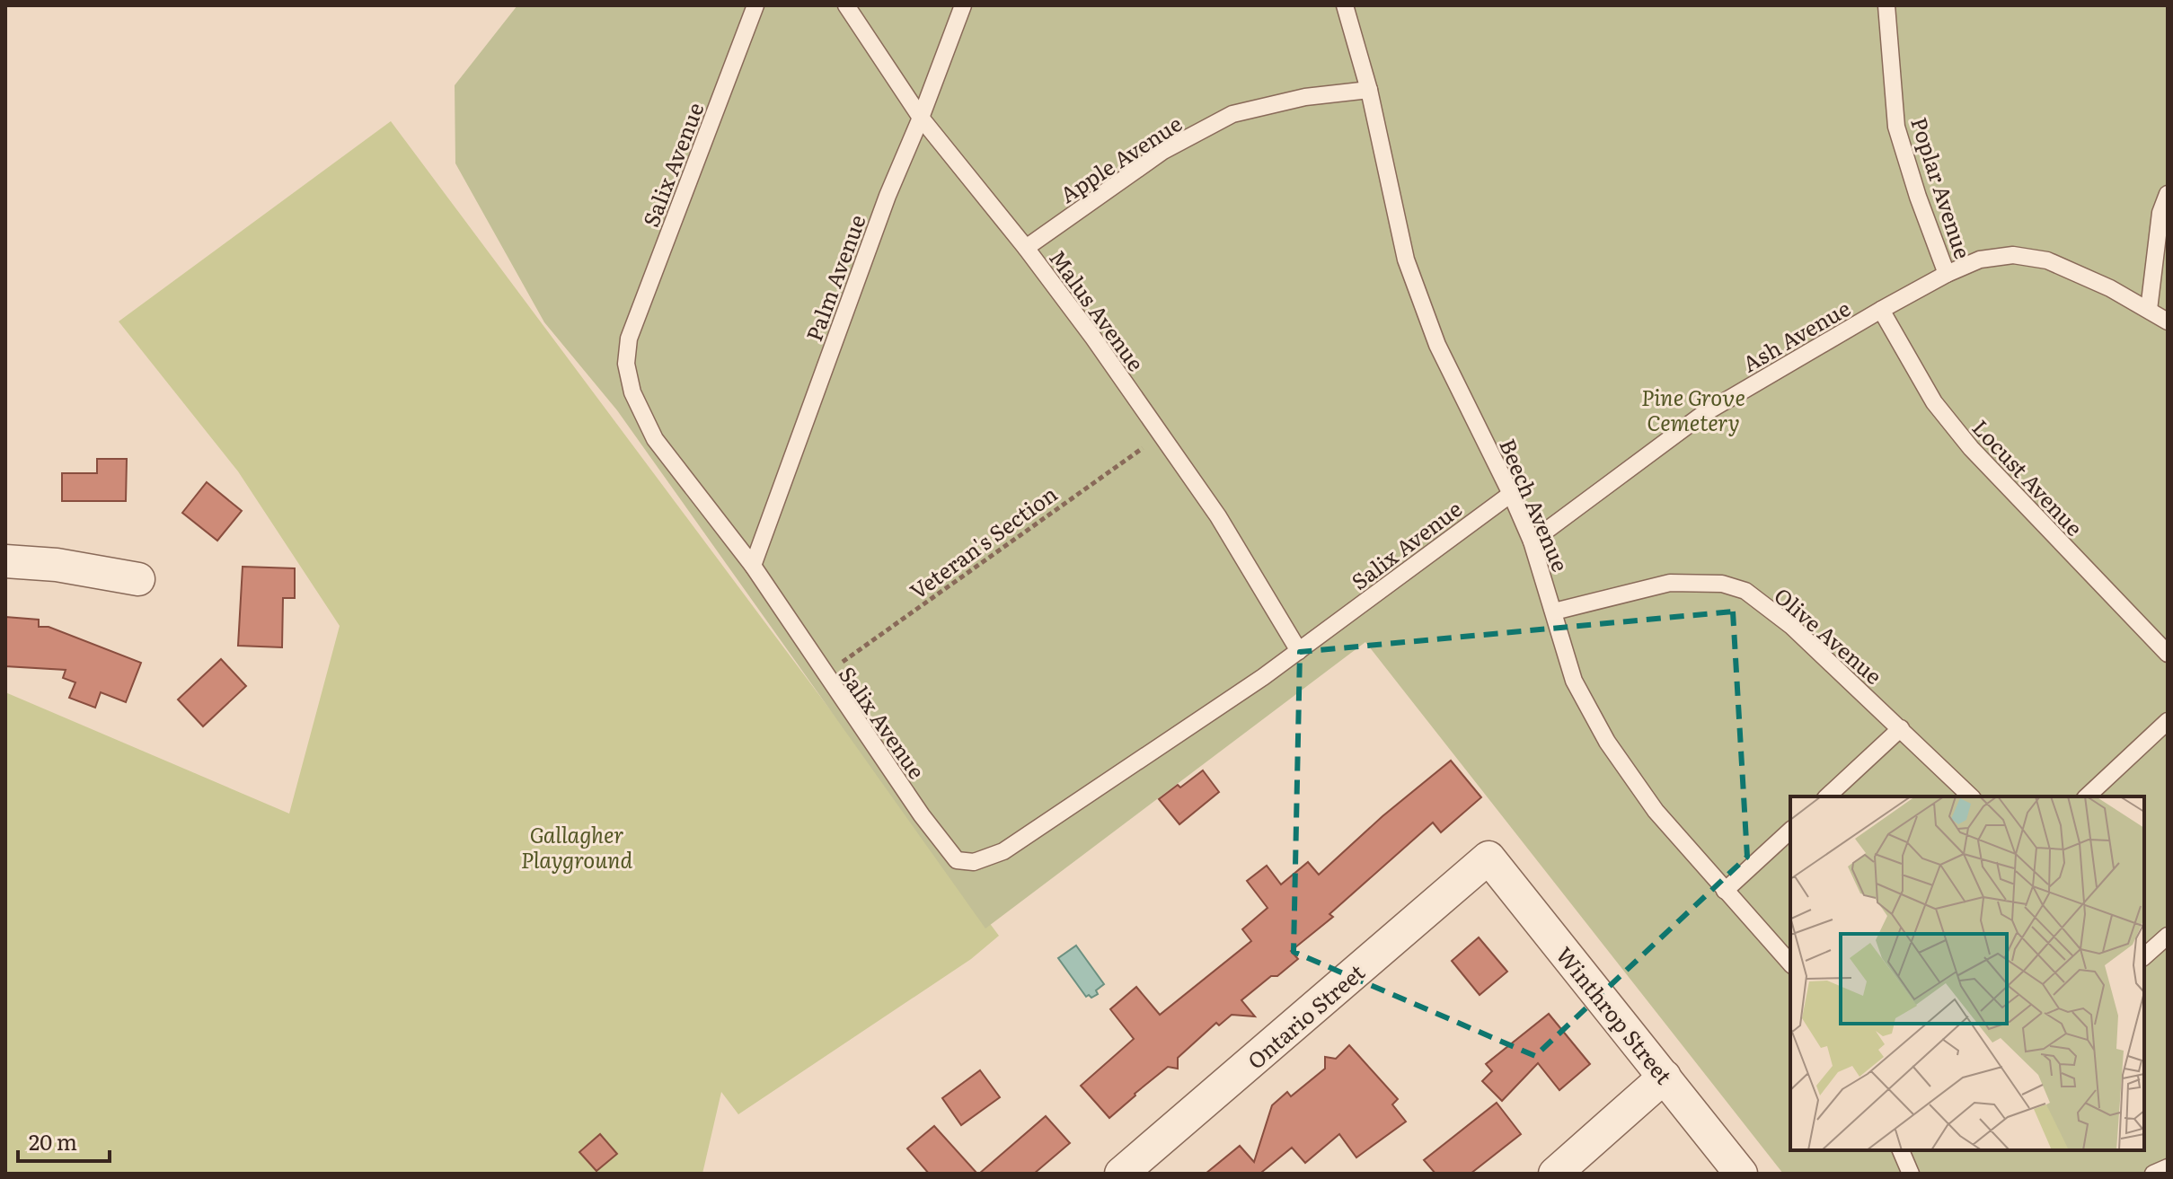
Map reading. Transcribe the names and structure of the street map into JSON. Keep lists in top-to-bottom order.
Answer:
{
  "streets": {
    "street": ["Winthrop Street", "Ontario Street"],
    "lane": [
      "Apple Avenue",
      "Salix Avenue",
      "Poplar Avenue",
      "Palm Avenue",
      "Malus Avenue",
      "Ash Avenue",
      "Locust Avenue",
      "Beech Avenue",
      "Olive Avenue"
    ],
    "path": ["Veteran's Section"]
  },
  "crossings": [
    ["Apple Avenue", "Malus Avenue"],
    ["Apple Avenue", "Beech Avenue"],
    ["Salix Avenue", "Palm Avenue"],
    ["Salix Avenue", "Malus Avenue"],
    ["Salix Avenue", "Beech Avenue"],
    ["Salix Avenue", "Veteran's Section"],
    ["Poplar Avenue", "Ash Avenue"],
    ["Palm Avenue", "Malus Avenue"],
    ["Malus Avenue", "Veteran's Section"],
    ["Ash Avenue", "Locust Avenue"],
    ["Ash Avenue", "Beech Avenue"],
    ["Beech Avenue", "Olive Avenue"],
    ["Winthrop Street", "Ontario Street"]
  ],
  "parks": ["Pine Grove Cemetery", "Gallagher Playground"],
  "scale_bar": "20 m"
}
